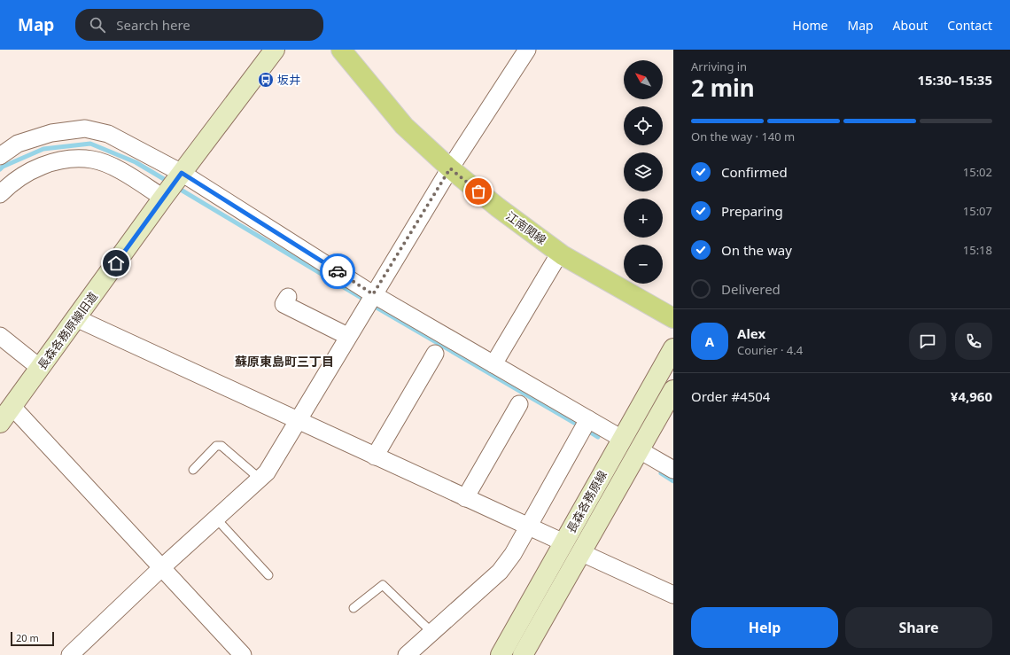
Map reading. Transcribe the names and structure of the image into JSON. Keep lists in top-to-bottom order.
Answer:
{
  "streets": {
    "main road": ["江南関線", "長森各務原線旧道", "長森各務原線"]
  },
  "districts": ["蘇原東島町三丁目"],
  "places": {
    "bus stop": ["坂井"]
  },
  "scale_bar": "20 m",
  "north": "top left",
  "page": {
    "header": "Map",
    "search": "Search here",
    "nav": [
      "Home",
      "Map",
      "About",
      "Contact"
    ],
    "heading": ["2 min", "Arriving in", "15:30–15:35"],
    "panel": [
      "Alex",
      "Courier · 4.4",
      "Order #4504",
      "¥4,960"
    ],
    "map_buttons": ["+", "−"],
    "bar": "On the way · 140 m",
    "list": [
      ["Confirmed", "15:02"],
      ["Preparing", "15:07"],
      ["On the way", "15:18"],
      "Delivered"
    ],
    "round": "A",
    "buttons": ["Help", "Share"],
    "scale": "20 m"
  }
}
